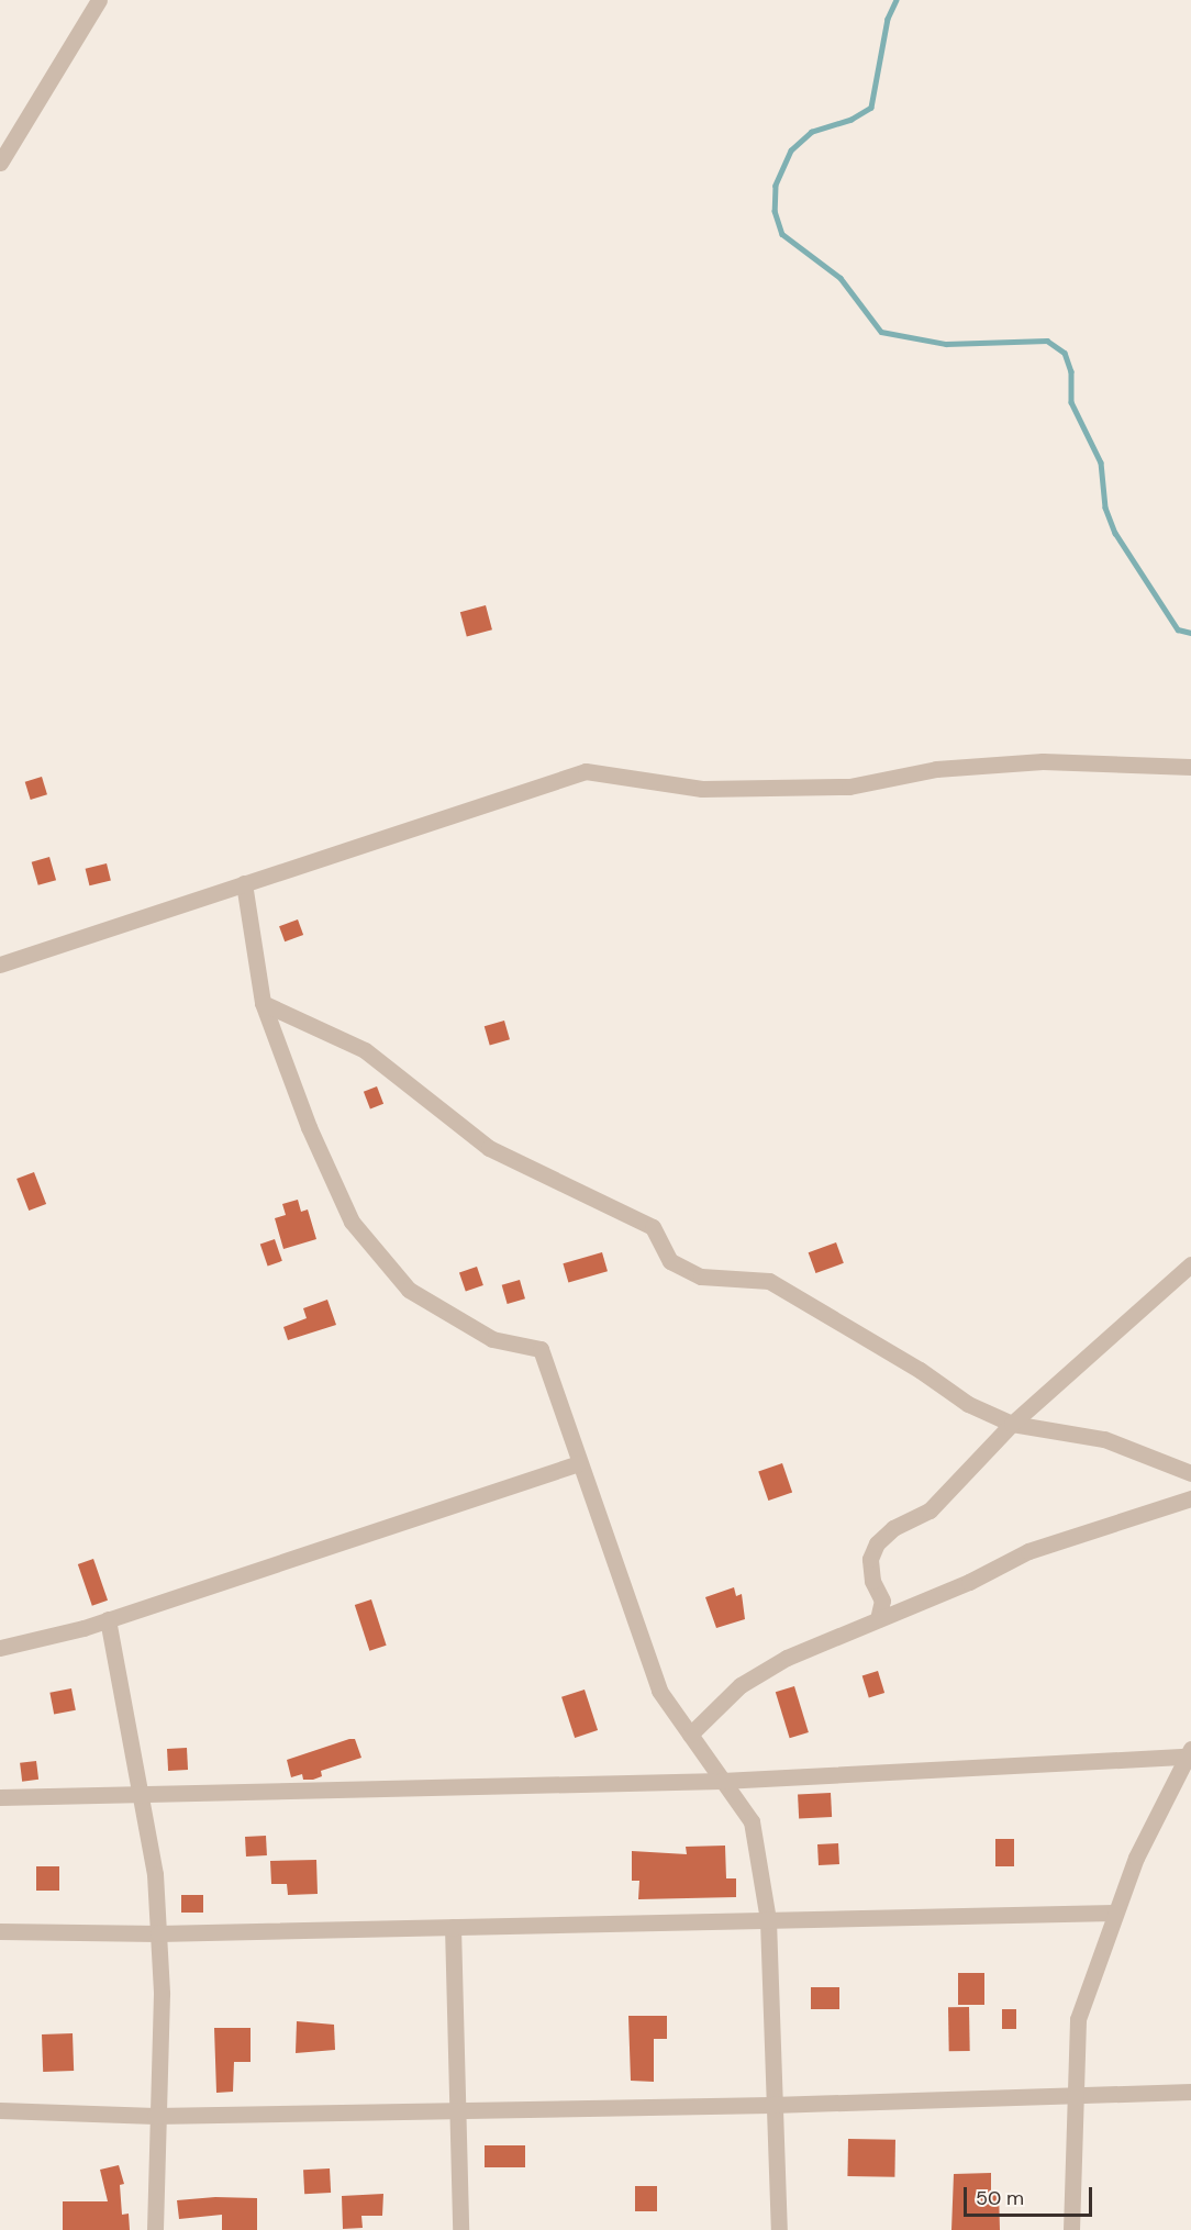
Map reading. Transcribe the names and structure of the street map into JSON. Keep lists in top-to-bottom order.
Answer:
{
  "scale_bar": "50 m"
}
